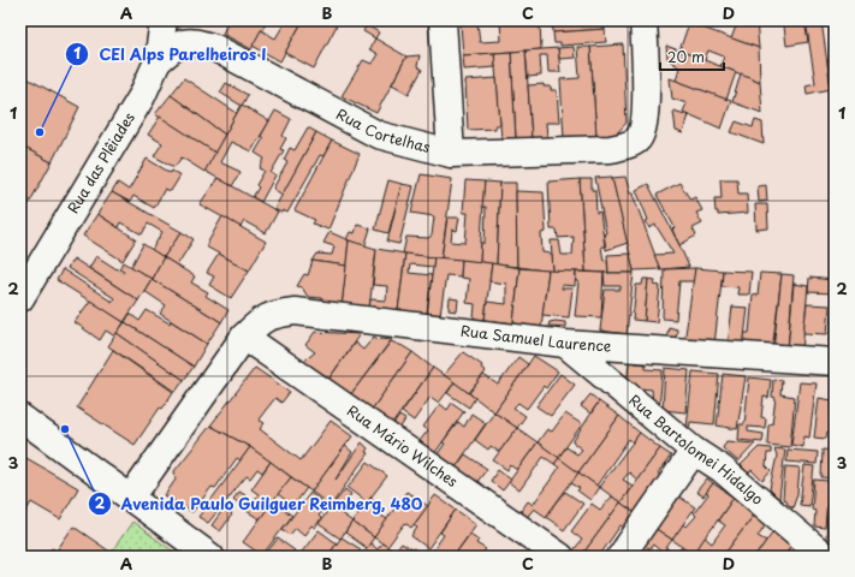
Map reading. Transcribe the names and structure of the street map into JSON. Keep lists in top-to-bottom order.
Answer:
{
  "streets": {
    "street": [
      "Rua Cortelhas",
      "Rua das Plêiades",
      "Rua Samuel Laurence",
      "Rua Mário Wilches",
      "Rua Bartolomei Hidalgo"
    ]
  },
  "crossings": [
    ["Rua Cortelhas", "Rua das Plêiades"],
    ["Rua Samuel Laurence", "Rua Mário Wilches"],
    ["Rua Samuel Laurence", "Rua Bartolomei Hidalgo"]
  ],
  "places": ["CEI Alps Parelheiros I", "Avenida Paulo Guilguer Reimberg, 480"],
  "scale_bar": "20 m",
  "grid": {
    "columns": [
      "A",
      "B",
      "C",
      "D"
    ],
    "rows": ["1", "2", "3"]
  }
}
